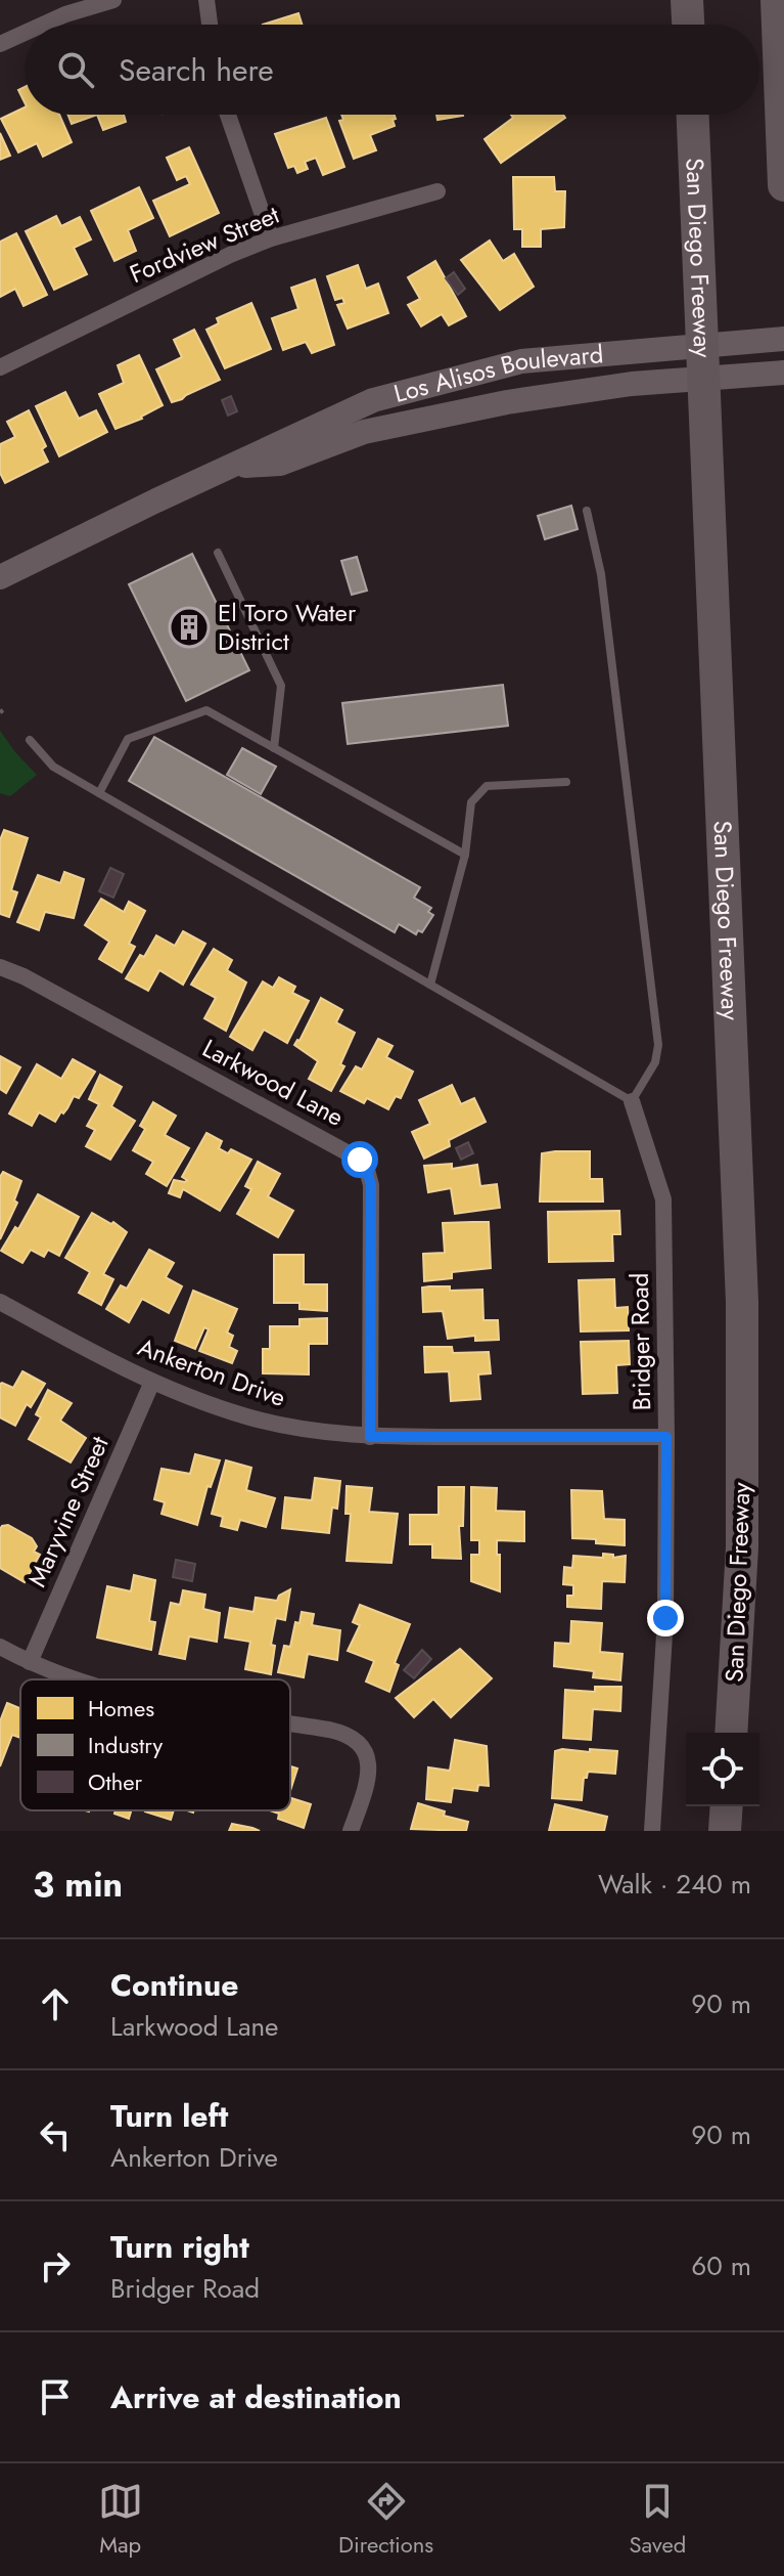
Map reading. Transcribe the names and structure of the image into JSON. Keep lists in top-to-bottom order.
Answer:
{
  "streets": {
    "highway": ["San Diego Freeway"],
    "main road": ["Los Alisos Boulevard"],
    "street": [
      "Fordview Street",
      "Larkwood Lane",
      "Bridger Road",
      "Ankerton Drive",
      "Maryvine Street"
    ]
  },
  "crossings": [
    ["Larkwood Lane", "Ankerton Drive"],
    ["Bridger Road", "Ankerton Drive"],
    ["Ankerton Drive", "Maryvine Street"]
  ],
  "places": {
    "building": ["El Toro Water District"]
  },
  "legend": ["Homes", "Industry", "Other"],
  "page": {
    "search": "Search here",
    "heading": ["3 min", "Walk · 240 m"],
    "list": [
      ["Continue", "Larkwood Lane", "90 m"],
      ["Turn left", "Ankerton Drive", "90 m"],
      ["Turn right", "Bridger Road", "60 m"],
      "Arrive at destination"
    ],
    "nav": ["Map", "Directions", "Saved"]
  }
}
